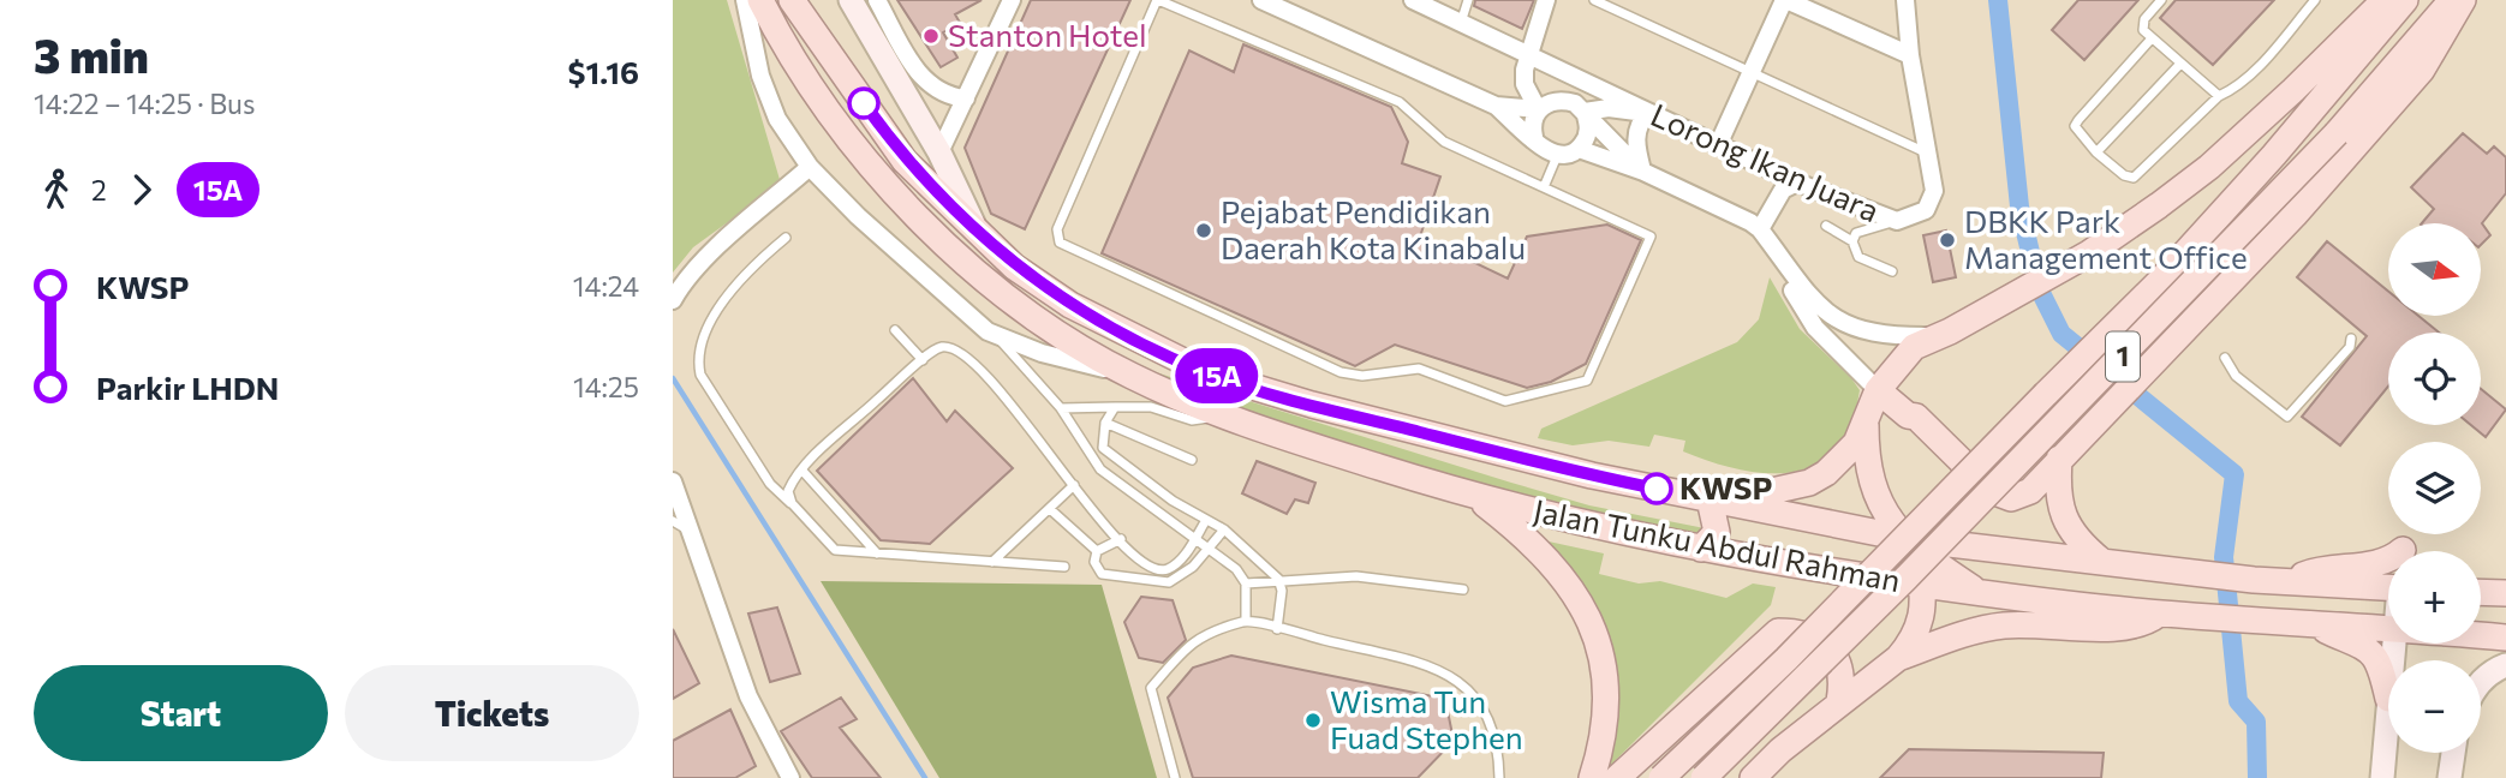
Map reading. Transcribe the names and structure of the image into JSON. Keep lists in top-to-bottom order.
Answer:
{
  "streets": {
    "main road": ["1", "Jalan Tunku Abdul Rahman"],
    "street": ["Lorong Ikan Juara"]
  },
  "places": [
    "Stanton Hotel",
    "Pejabat Pendidikan Daerah Kota Kinabalu",
    "DBKK Park Management Office",
    "KWSP",
    "Wisma Tun Fuad Stephen"
  ],
  "lines": ["bus line 15A"],
  "north": "right",
  "page": {
    "heading": ["3 min", "14:22 – 14:25 · Bus", "$1.16"],
    "on_map": "15A",
    "legs": ["2", "15A"],
    "map_buttons": ["+", "−"],
    "list": [
      {
        "name": "KWSP",
        "value": "14:24"
      },
      {
        "name": "Parkir LHDN",
        "value": "14:25"
      }
    ],
    "buttons": ["Start", "Tickets"]
  }
}
